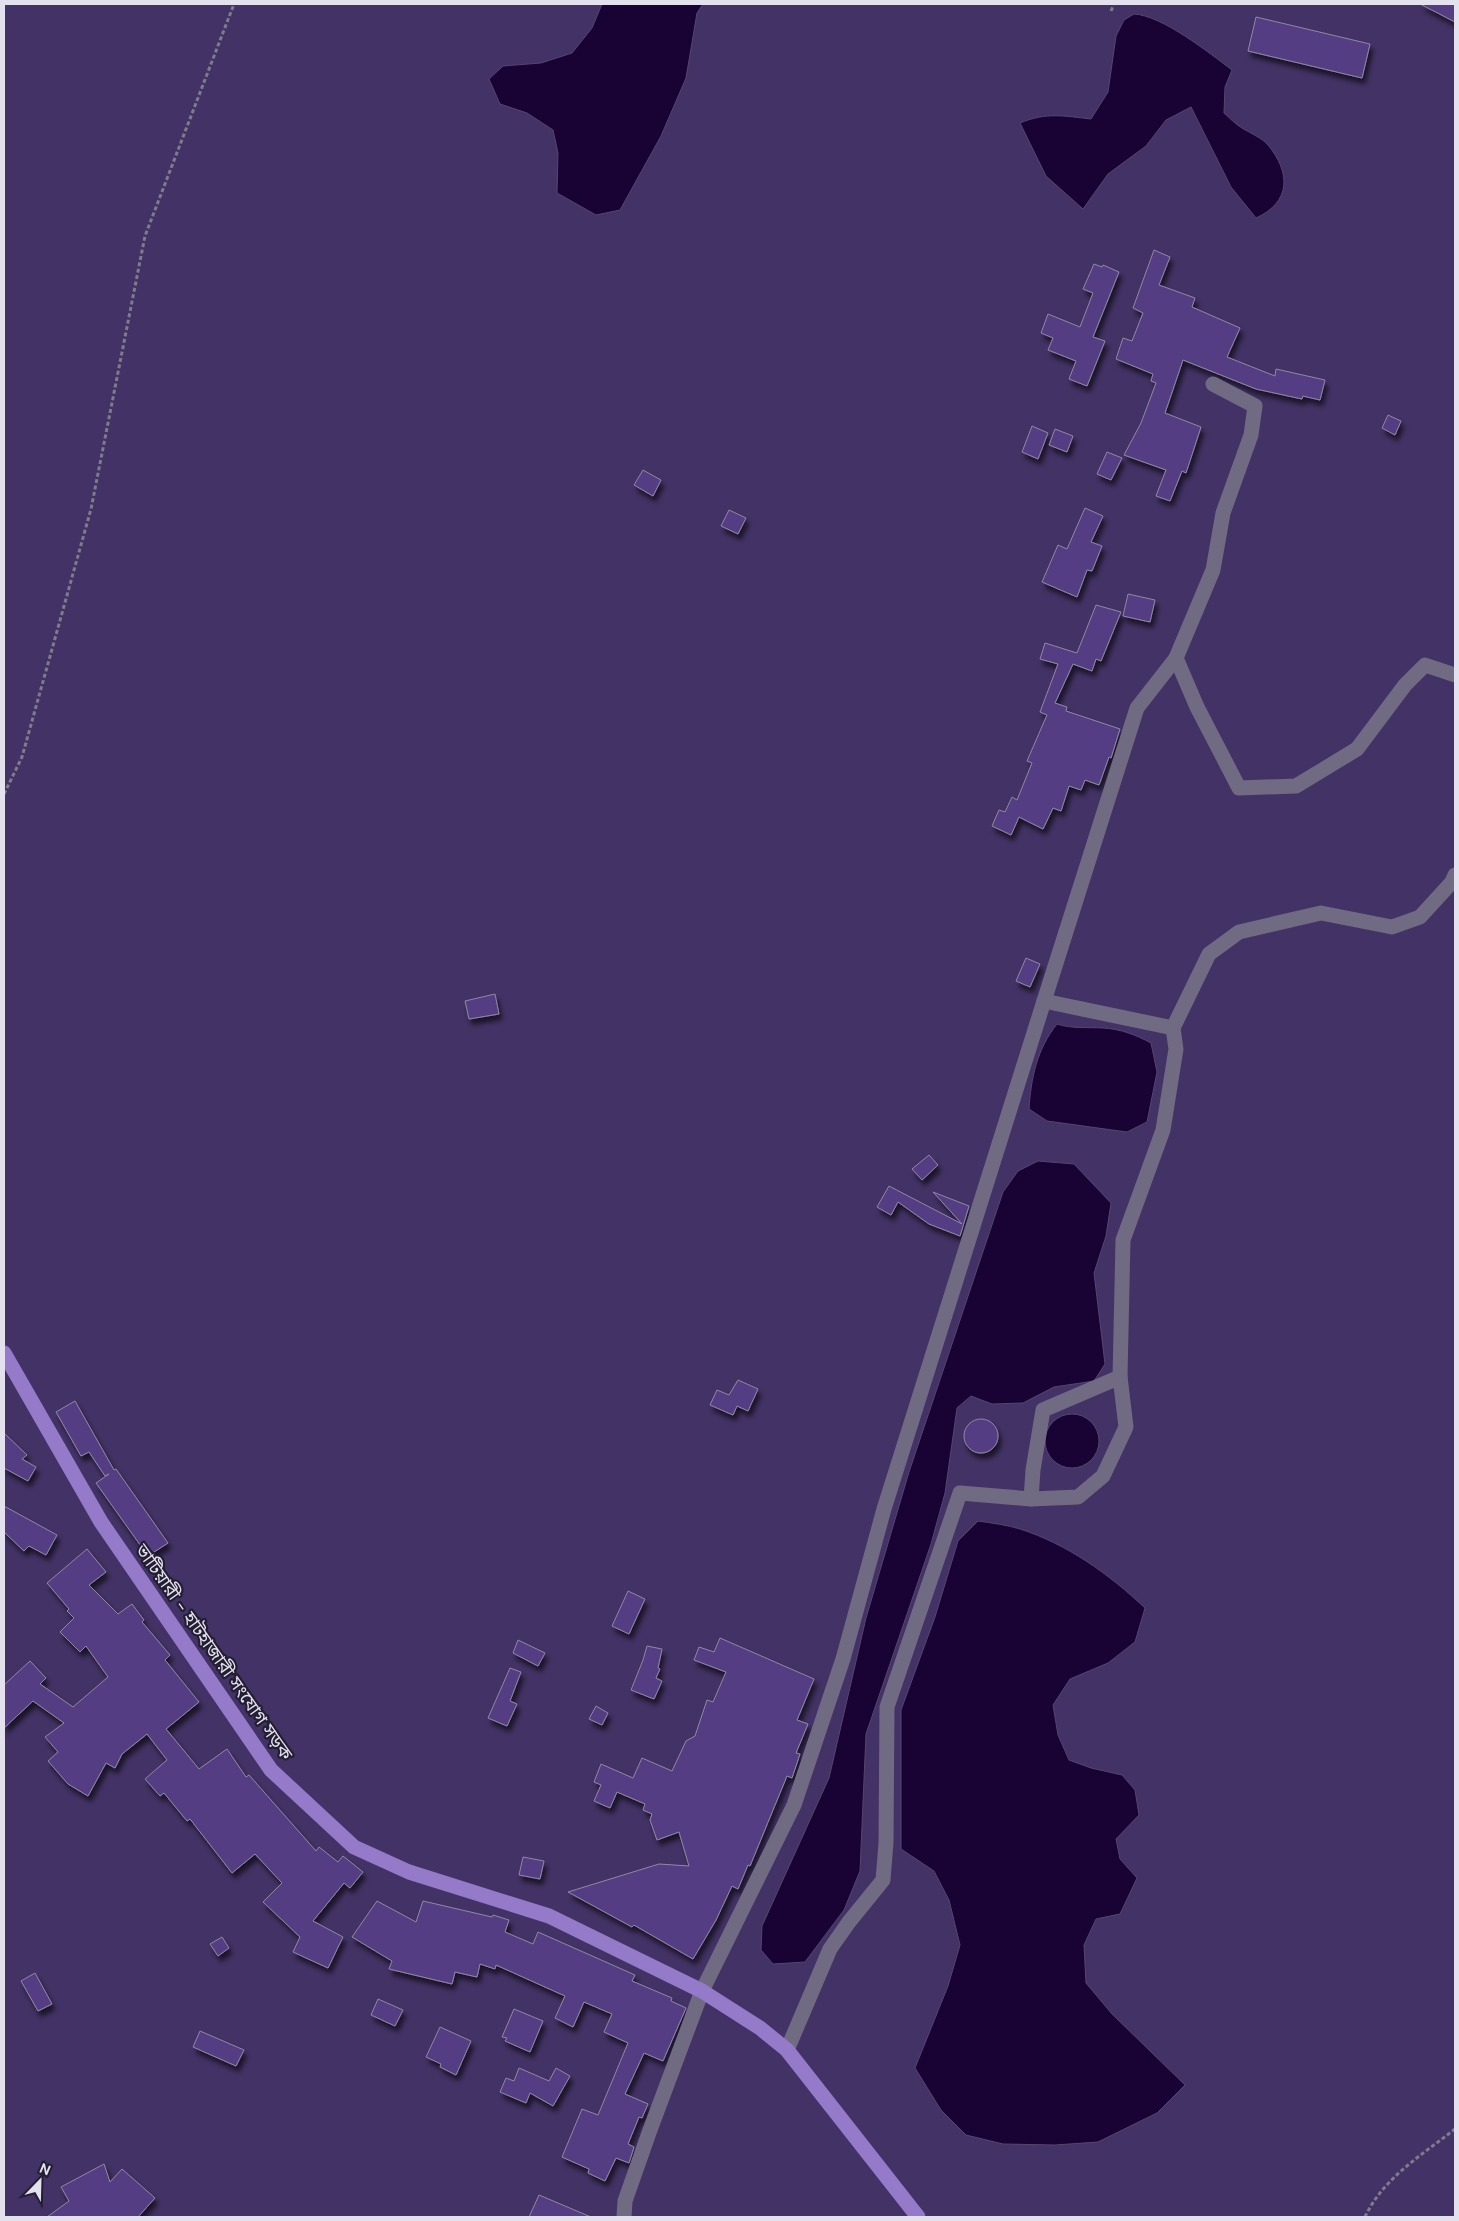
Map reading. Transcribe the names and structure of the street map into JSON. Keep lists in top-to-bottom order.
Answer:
{
  "streets": {
    "main road": ["ভাটিয়ারী - হাটহাজারী সংযোগ সড়ক"]
  },
  "north": "top right"
}
